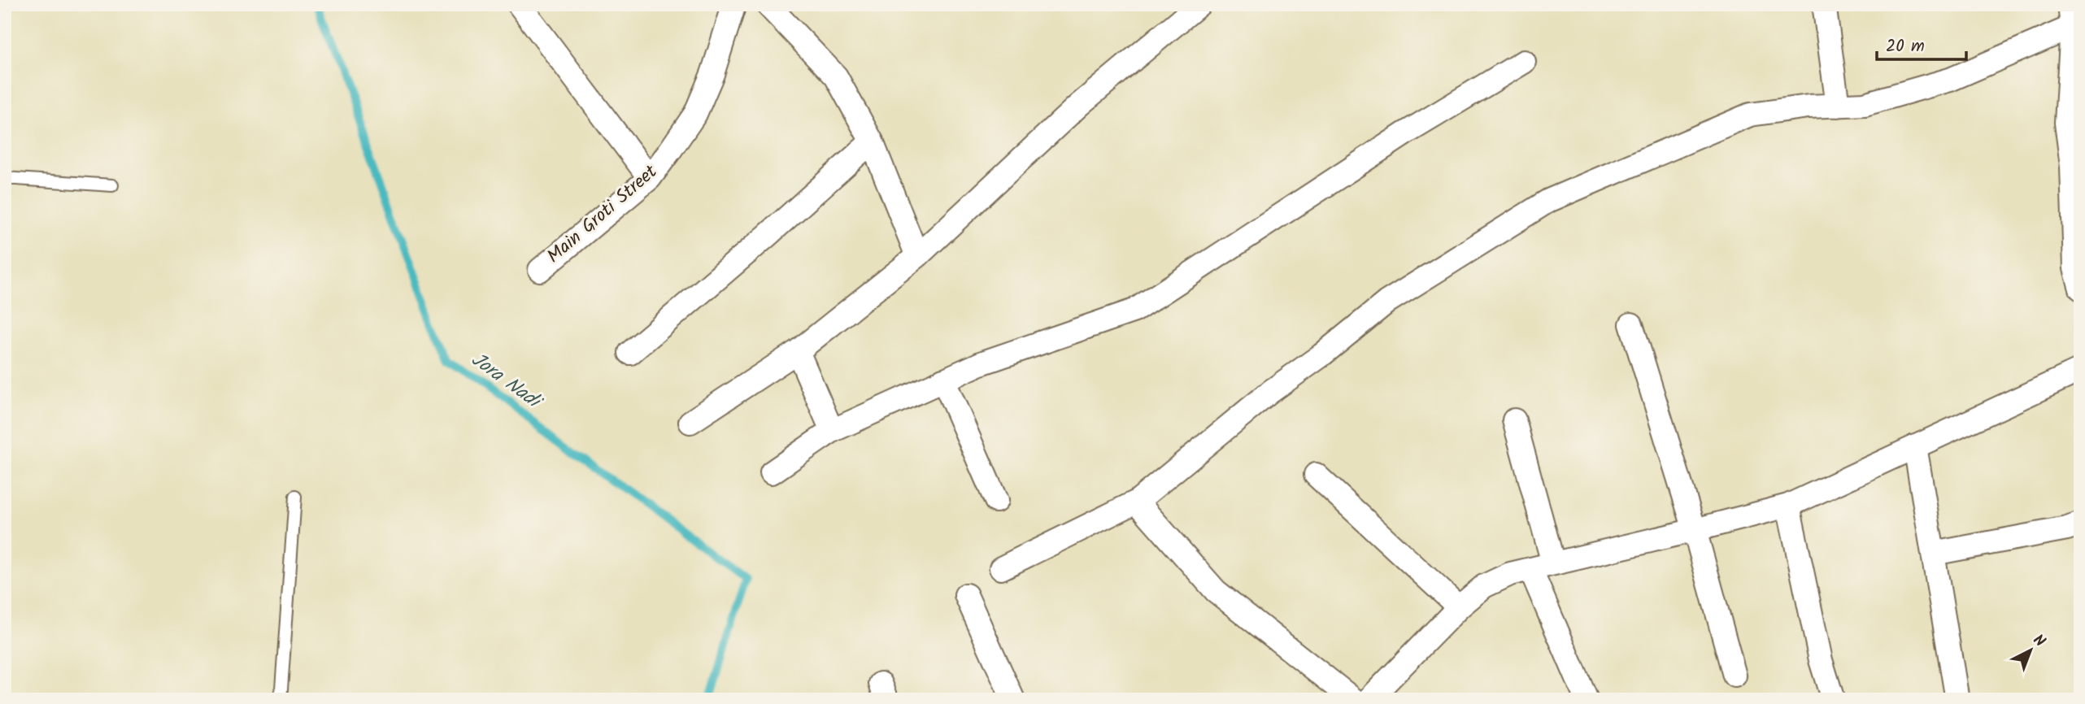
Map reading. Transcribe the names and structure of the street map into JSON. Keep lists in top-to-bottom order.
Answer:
{
  "streets": {
    "street": ["Main Groti Street"]
  },
  "water": ["Jora Nadi"],
  "scale_bar": "20 m",
  "north": "top right"
}
